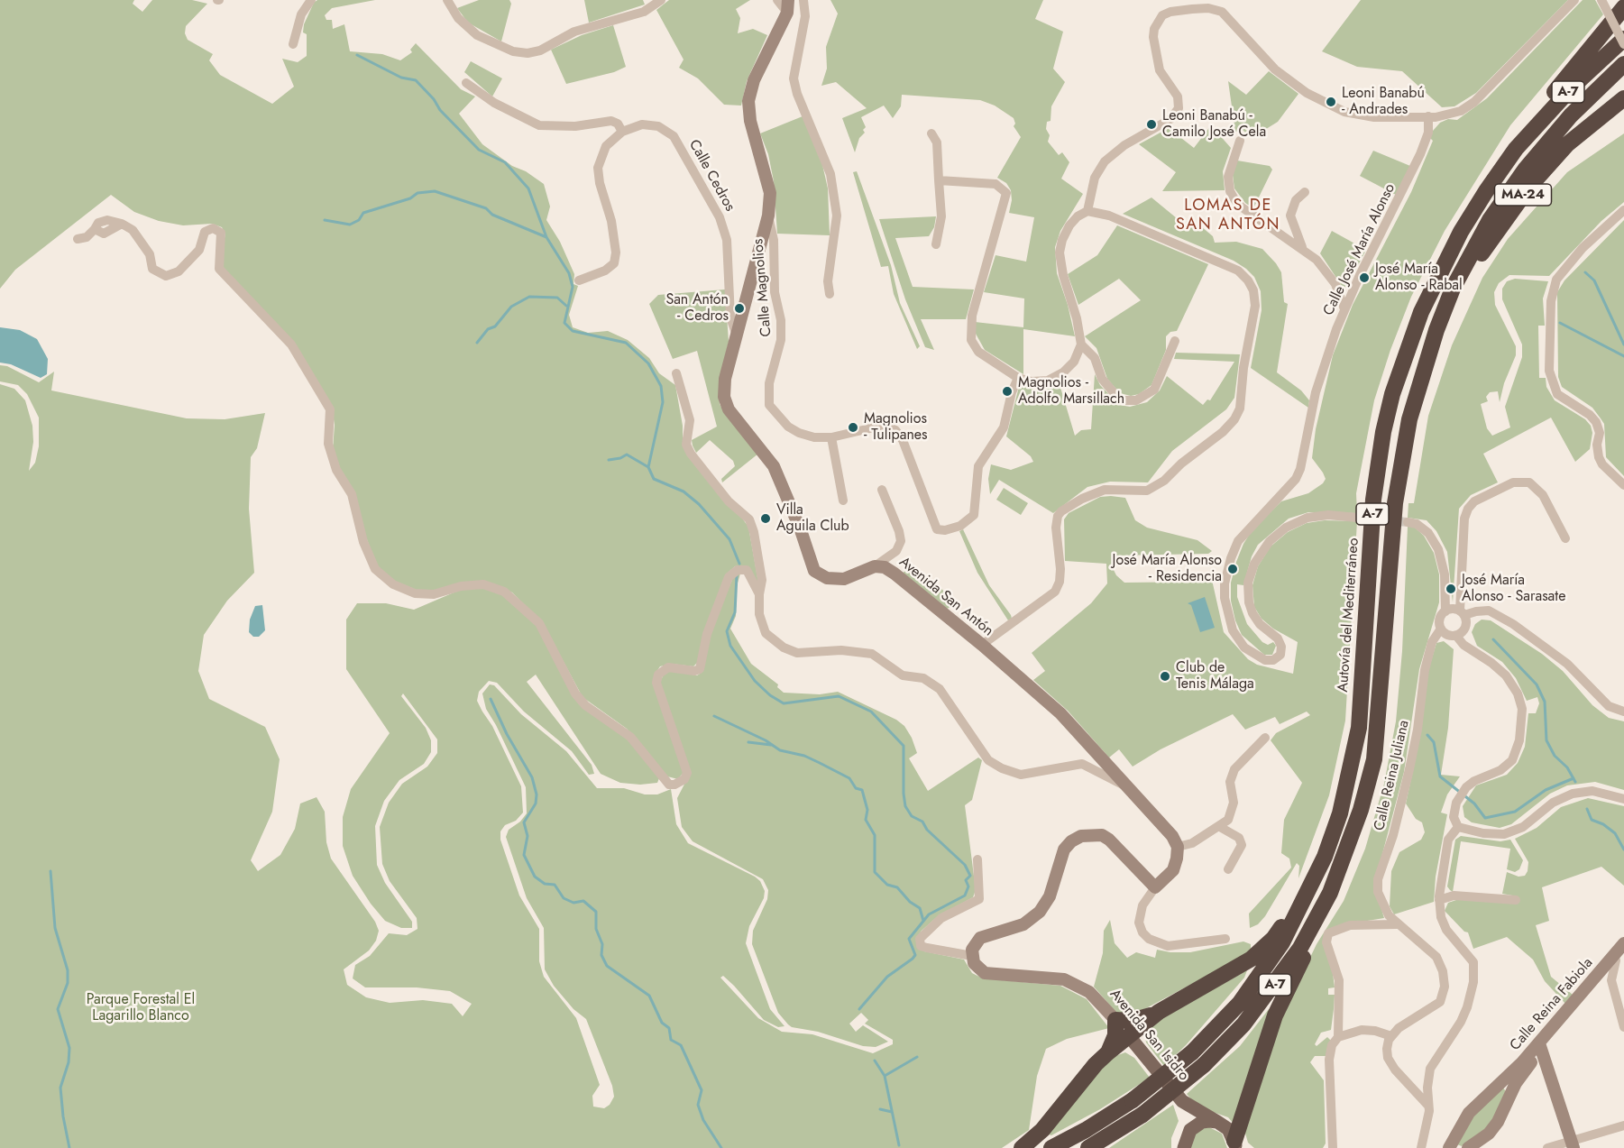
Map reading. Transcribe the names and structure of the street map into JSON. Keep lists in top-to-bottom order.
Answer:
{
  "streets": {
    "highway": ["A-7", "MA-24", "Autovía del Mediterráneo"],
    "main road": ["Avenida San Isidro"],
    "street": [
      "Calle Cedros",
      "Calle José María Alonso",
      "Calle Magnolios",
      "Avenida San Antón",
      "Calle Reina Juliana",
      "Calle Reina Fabiola"
    ]
  },
  "crossings": [
    ["A-7", "MA-24"],
    ["Calle Cedros", "Avenida San Antón"],
    ["Calle Magnolios", "Avenida San Antón"]
  ],
  "districts": ["LOMAS DE SAN ANTÓN"],
  "parks": ["Parque Forestal El Lagarillo Blanco"],
  "places": [
    "Leoni Banabú - Andrades",
    "Leoni Banabú - Camilo José Cela",
    "José María Alonso - Rabal",
    "San Antón - Cedros",
    "Magnolios - Adolfo Marsillach",
    "Magnolios - Tulipanes",
    "Villa Aguila Club",
    "José María Alonso - Residencia",
    "José María Alonso - Sarasate",
    "Club de Tenis Málaga"
  ]
}
